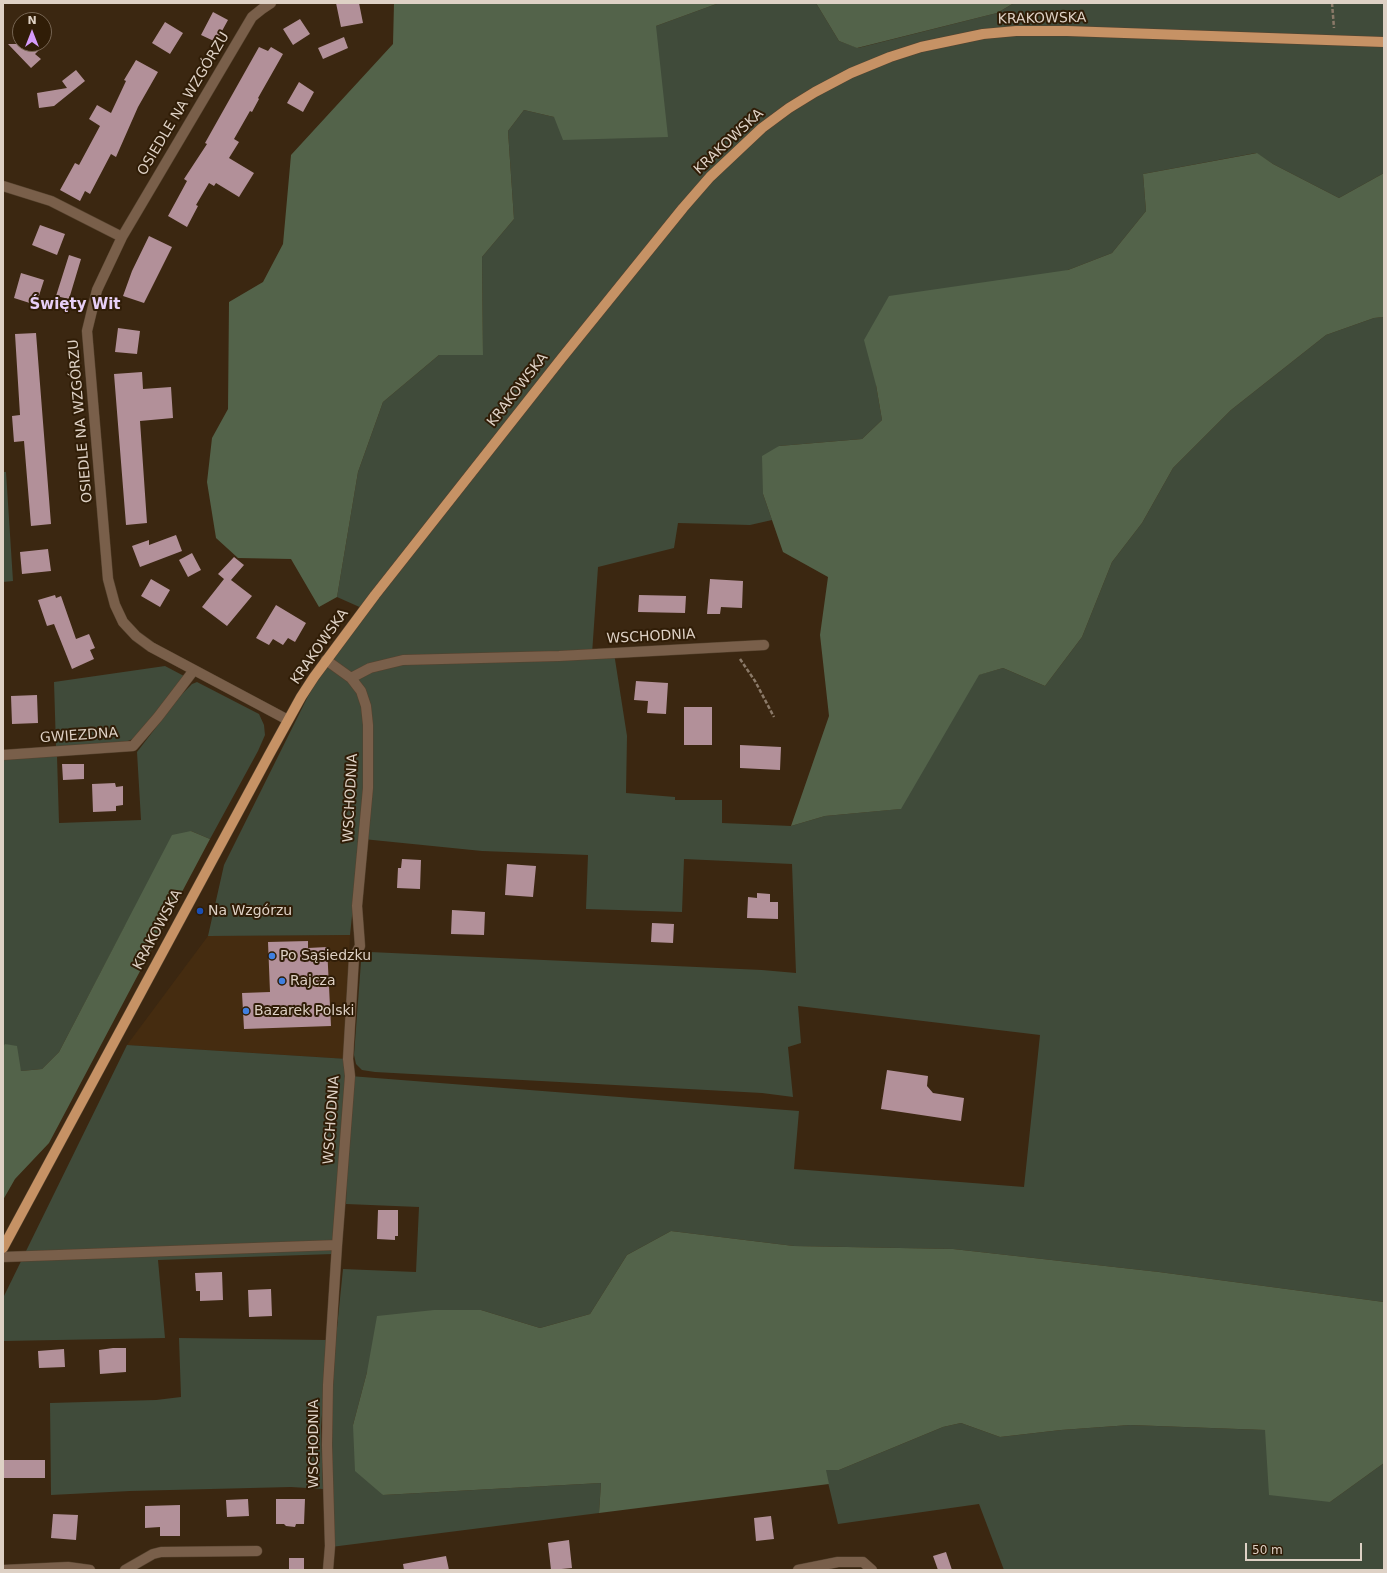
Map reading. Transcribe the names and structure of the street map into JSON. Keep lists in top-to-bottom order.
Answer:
{
  "streets": {
    "main road": ["KRAKOWSKA"],
    "street": ["OSIEDLE NA WZGÓRZU", "WSCHODNIA", "GWIEZDNA"]
  },
  "crossings": [
    ["KRAKOWSKA", "OSIEDLE NA WZGÓRZU"],
    ["KRAKOWSKA", "WSCHODNIA"],
    ["OSIEDLE NA WZGÓRZU", "GWIEZDNA"]
  ],
  "districts": ["Święty Wit"],
  "places": [
    "Na Wzgórzu",
    "Po Sąsiedzku",
    "Rajcza",
    "Bazarek Polski"
  ],
  "scale_bar": "50 m",
  "north": "top"
}
